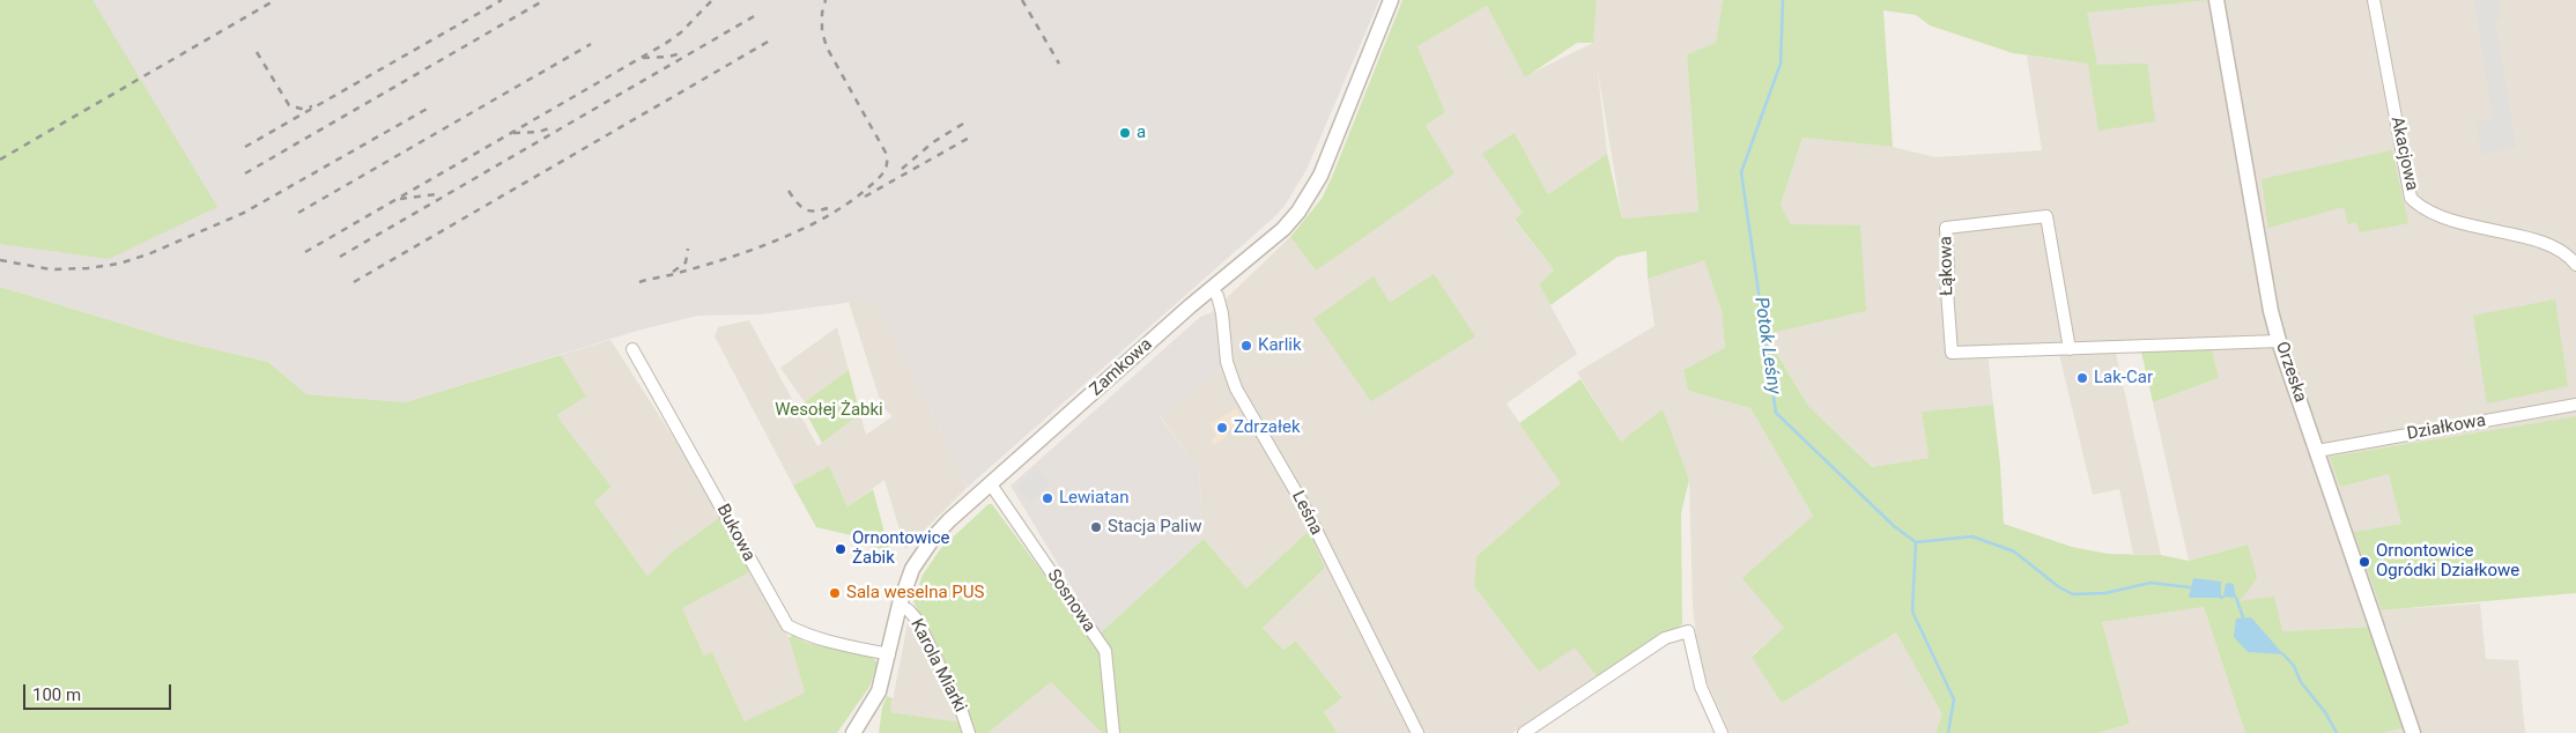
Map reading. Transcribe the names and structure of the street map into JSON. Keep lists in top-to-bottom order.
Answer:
{
  "streets": {
    "street": [
      "Akacjowa",
      "Łąkowa",
      "Zamkowa",
      "Orzeska",
      "Działkowa",
      "Leśna",
      "Bukowa",
      "Sosnowa",
      "Karola Miarki"
    ]
  },
  "crossings": [
    ["Łąkowa", "Orzeska"],
    ["Zamkowa", "Leśna"],
    ["Zamkowa", "Bukowa"],
    ["Zamkowa", "Sosnowa"],
    ["Zamkowa", "Karola Miarki"],
    ["Orzeska", "Działkowa"]
  ],
  "water": ["Potok Leśny"],
  "parks": ["Wesołej Żabki"],
  "places": [
    "a",
    "Karlik",
    "Lak-Car",
    "Zdrzałek",
    "Lewiatan",
    "Stacja Paliw",
    "Ornontowice Żabik",
    "Ornontowice Ogródki Działkowe",
    "Sala weselna PUS"
  ],
  "scale_bar": "100 m"
}
